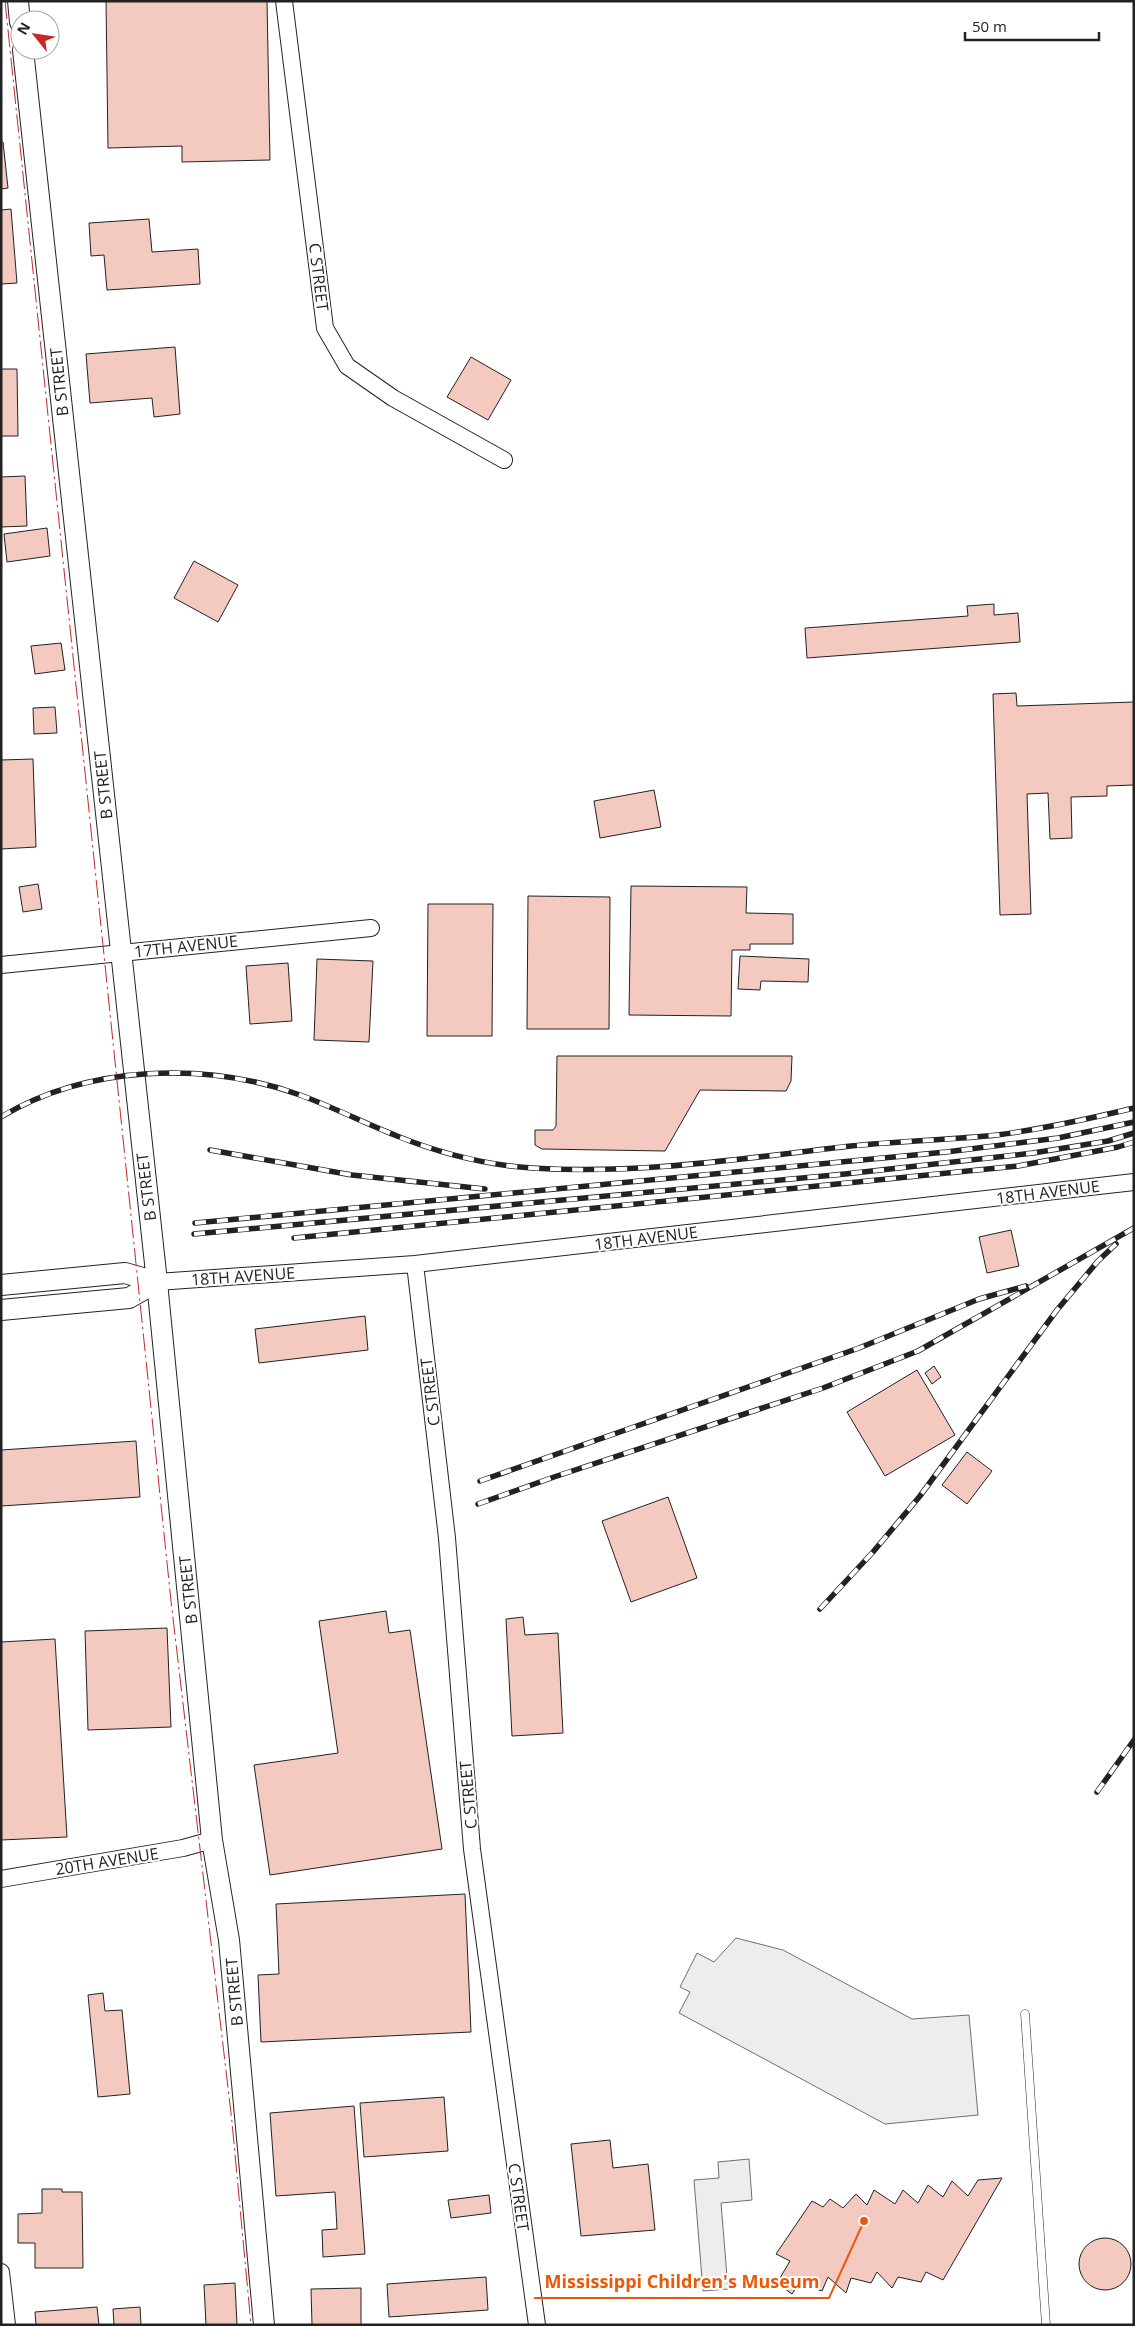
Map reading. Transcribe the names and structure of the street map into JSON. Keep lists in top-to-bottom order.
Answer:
{
  "streets": {
    "street": [
      "C STREET",
      "B STREET",
      "17TH AVENUE",
      "18TH AVENUE",
      "20TH AVENUE"
    ]
  },
  "crossings": [
    ["C STREET", "18TH AVENUE"],
    ["B STREET", "17TH AVENUE"],
    ["B STREET", "18TH AVENUE"],
    ["B STREET", "20TH AVENUE"]
  ],
  "places": ["Mississippi Children's Museum"],
  "scale_bar": "50 m",
  "north": "top left"
}
